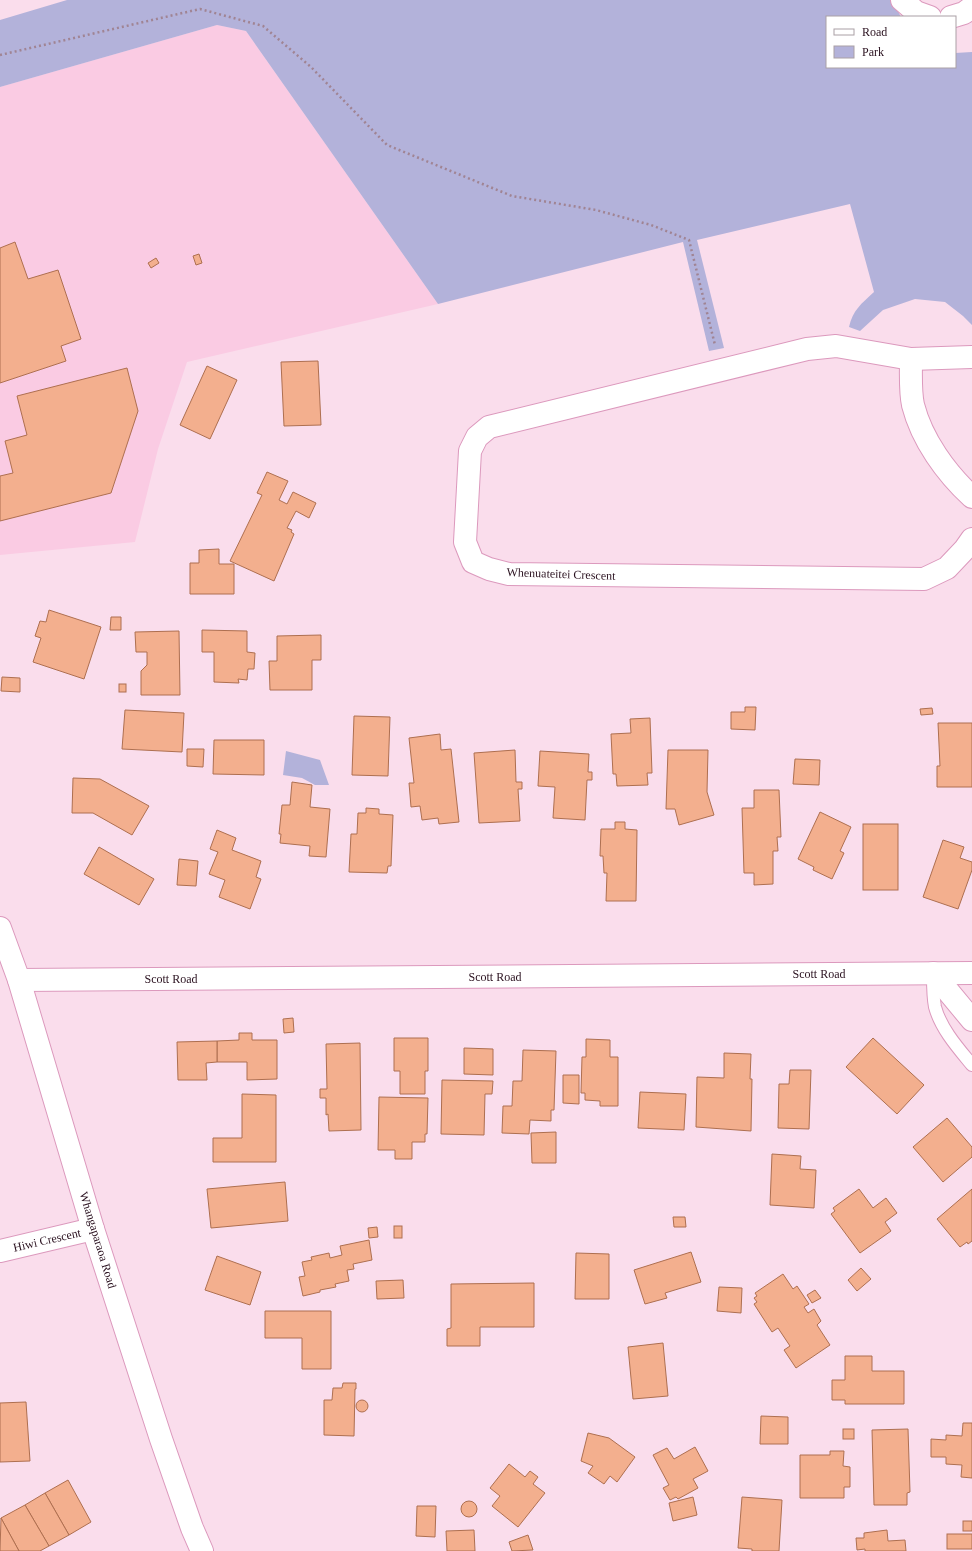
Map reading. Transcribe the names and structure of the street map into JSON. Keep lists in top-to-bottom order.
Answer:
{
  "streets": {
    "street": [
      "Whenuateitei Crescent",
      "Scott Road",
      "Hiwi Crescent",
      "Whangaparaoa Road"
    ]
  },
  "crossings": [
    ["Scott Road", "Whangaparaoa Road"],
    ["Hiwi Crescent", "Whangaparaoa Road"]
  ],
  "legend": ["Road", "Park"]
}
